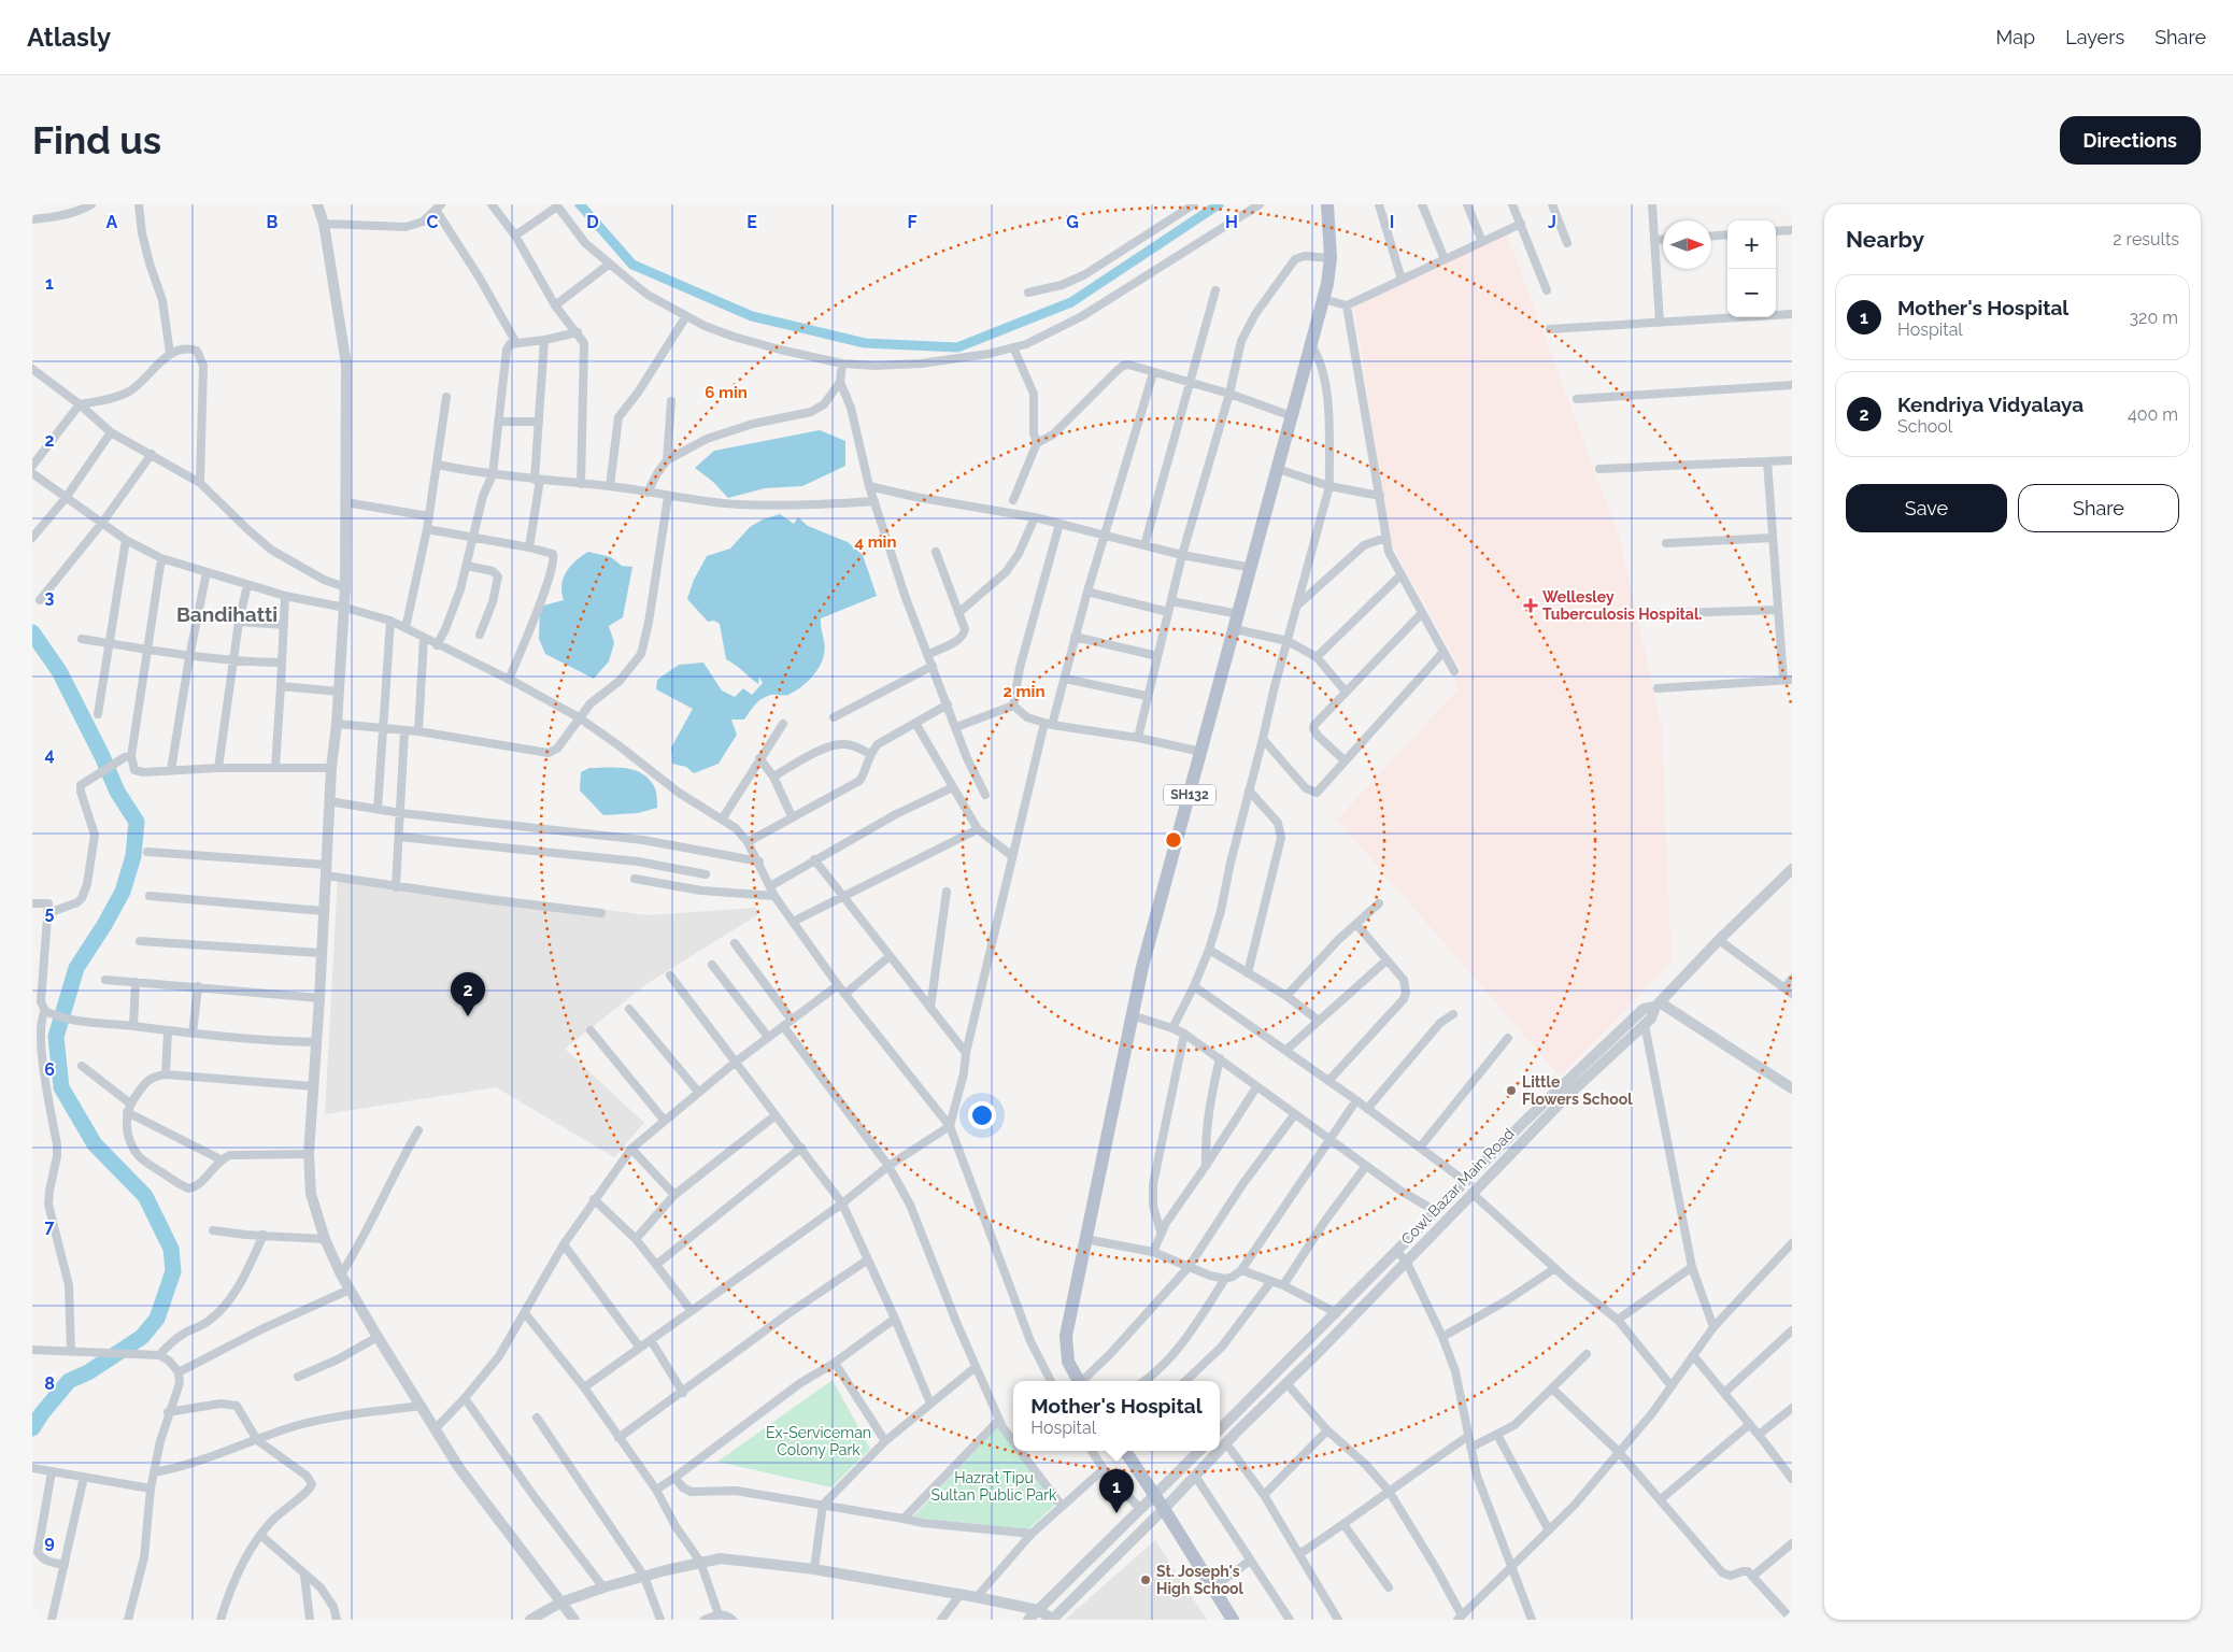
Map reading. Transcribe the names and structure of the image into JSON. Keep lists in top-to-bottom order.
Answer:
{
  "streets": {
    "main road": ["SH132"],
    "street": ["Cowl Bazar Main Road"]
  },
  "districts": ["Bandihatti"],
  "parks": ["Ex-Serviceman Colony Park", "Hazrat Tipu Sultan Public Park"],
  "places": {
    "health": ["Wellesley Tuberculosis Hospital."],
    "other": ["Little Flowers School", "St. Joseph's High School"]
  },
  "north": "right",
  "page": {
    "header": "Atlasly",
    "nav": ["Map", "Layers", "Share"],
    "buttons": [
      "Directions",
      ["Save", "Share"]
    ],
    "title": "Find us",
    "heading": ["Nearby", "2 results"],
    "map_buttons": ["+", "−"],
    "list": [
      {
        "mark": "1",
        "name": "Mother's Hospital",
        "note": "Hospital",
        "value": "320 m"
      },
      {
        "mark": "2",
        "name": "Kendriya Vidyalaya",
        "note": "School",
        "value": "400 m"
      }
    ],
    "pins": ["2", "1"],
    "popup": ["Mother's Hospital", "Hospital"]
  },
  "grid": {
    "columns": [
      "A",
      "B",
      "C",
      "D",
      "E",
      "F",
      "G",
      "H",
      "I",
      "J"
    ],
    "rows": [
      "1",
      "2",
      "3",
      "4",
      "5",
      "6",
      "7",
      "8",
      "9"
    ]
  },
  "rings": ["6 min", "4 min", "2 min"]
}
